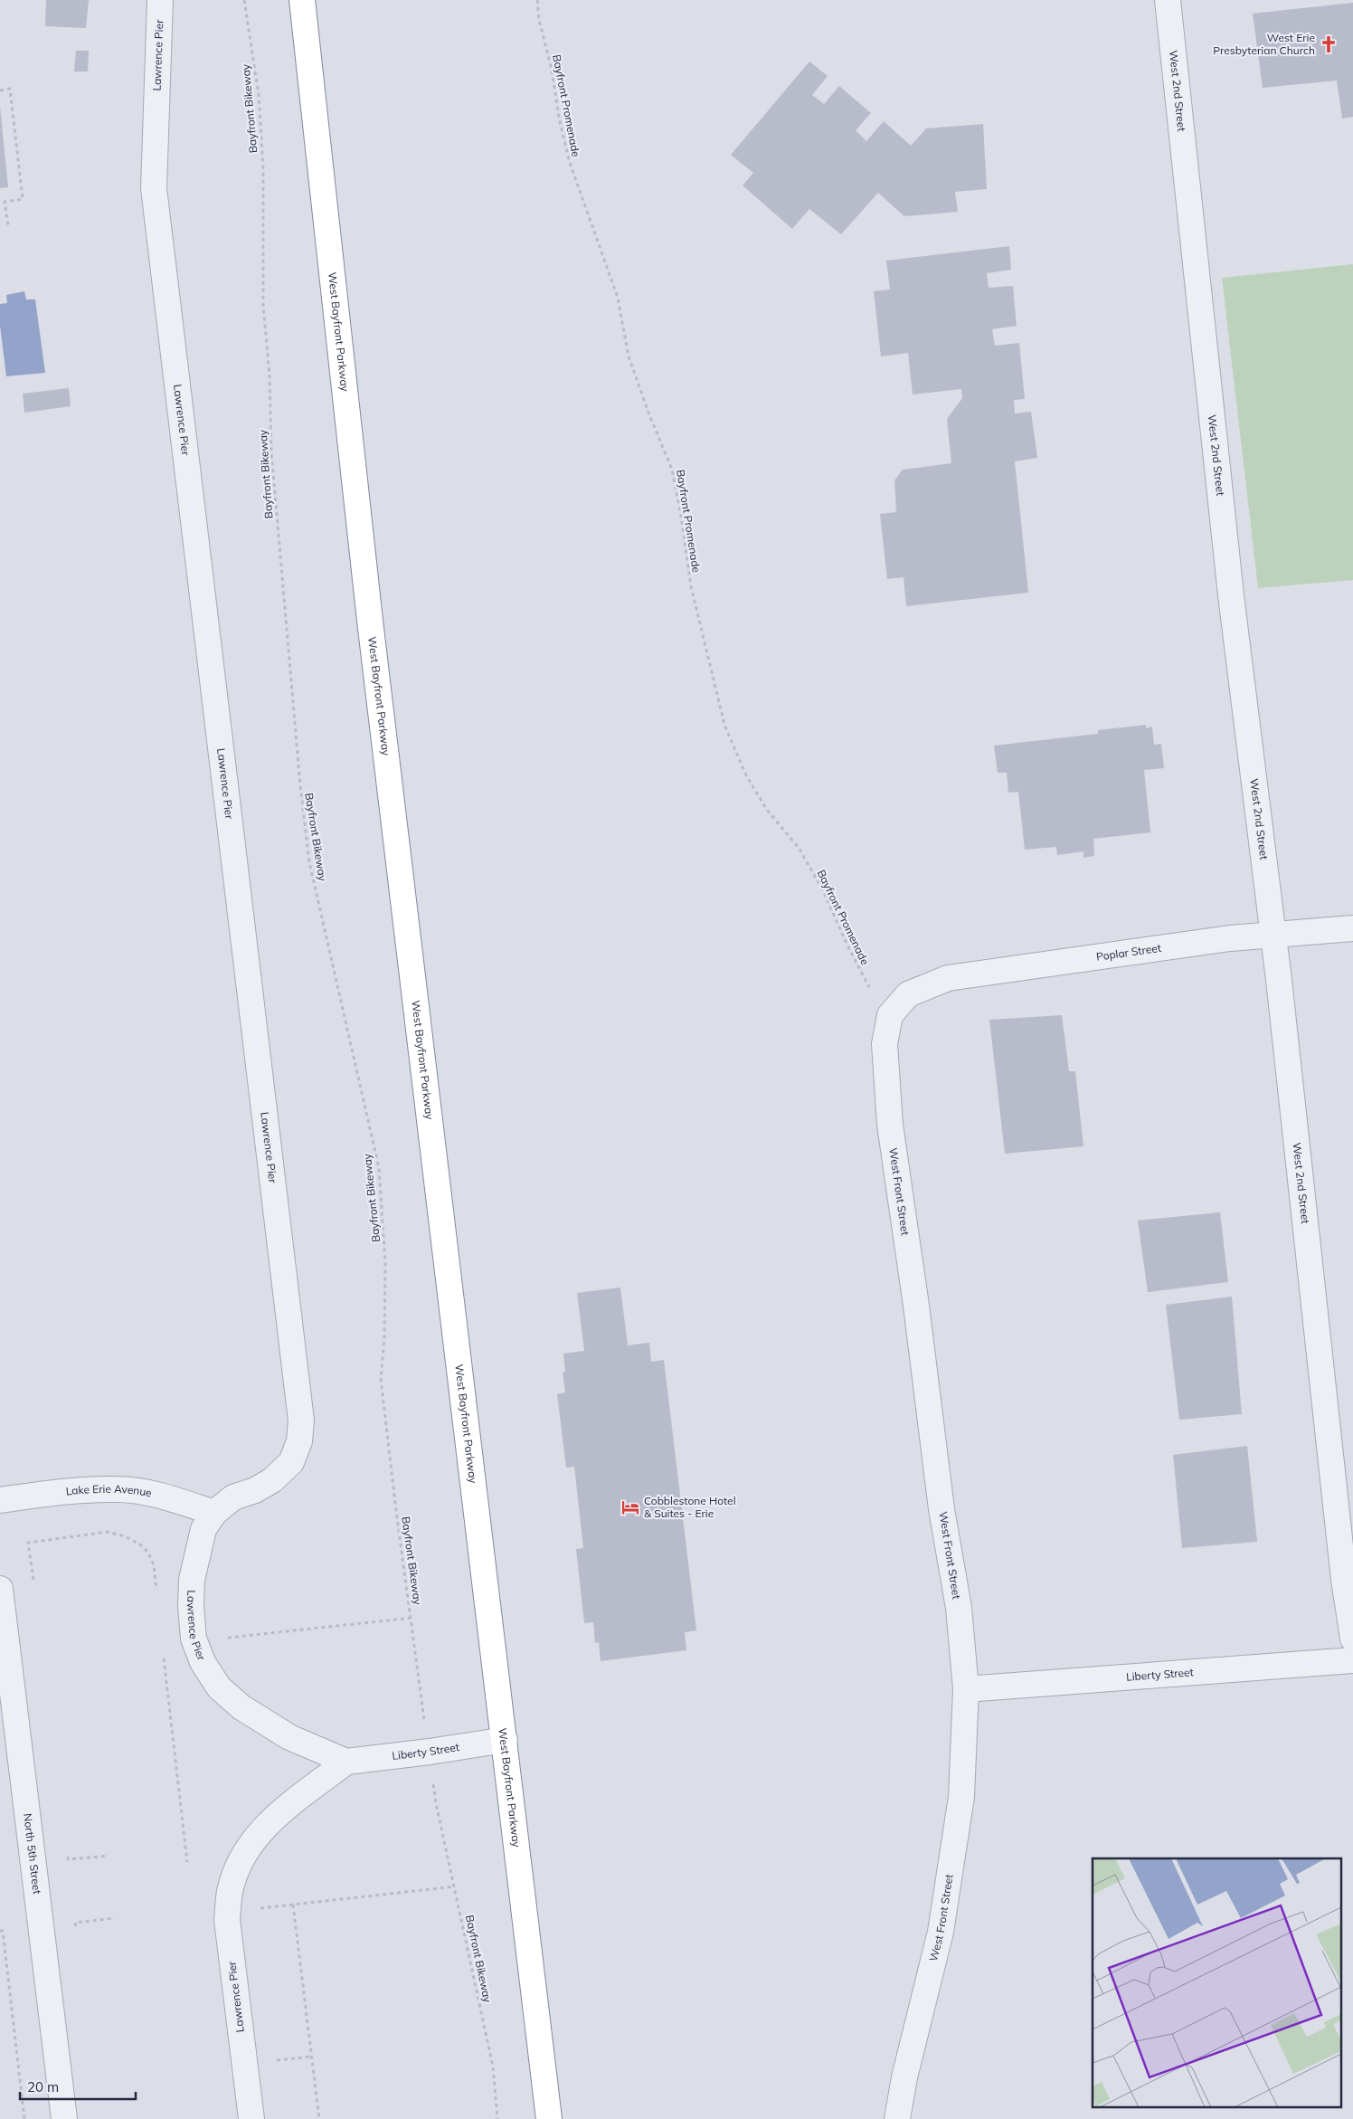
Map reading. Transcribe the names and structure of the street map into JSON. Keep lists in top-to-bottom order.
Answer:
{
  "streets": {
    "highway": ["West Bayfront Parkway"],
    "street": [
      "Lawrence Pier",
      "West 2nd Street",
      "Poplar Street",
      "West Front Street",
      "Lake Erie Avenue",
      "Liberty Street",
      "North 5th Street"
    ],
    "path": ["Bayfront Promenade", "Bayfront Bikeway"]
  },
  "crossings": [
    ["Lawrence Pier", "Lake Erie Avenue"],
    ["Lawrence Pier", "Liberty Street"],
    ["West 2nd Street", "Poplar Street"],
    ["Bayfront Promenade", "Poplar Street"],
    ["Bayfront Promenade", "West Front Street"],
    ["West Bayfront Parkway", "Liberty Street"],
    ["Poplar Street", "West Front Street"],
    ["West Front Street", "Liberty Street"]
  ],
  "places": {
    "church": ["West Erie Presbyterian Church"],
    "hotel": ["Cobblestone Hotel & Suites - Erie"]
  },
  "scale_bar": "20 m"
}
